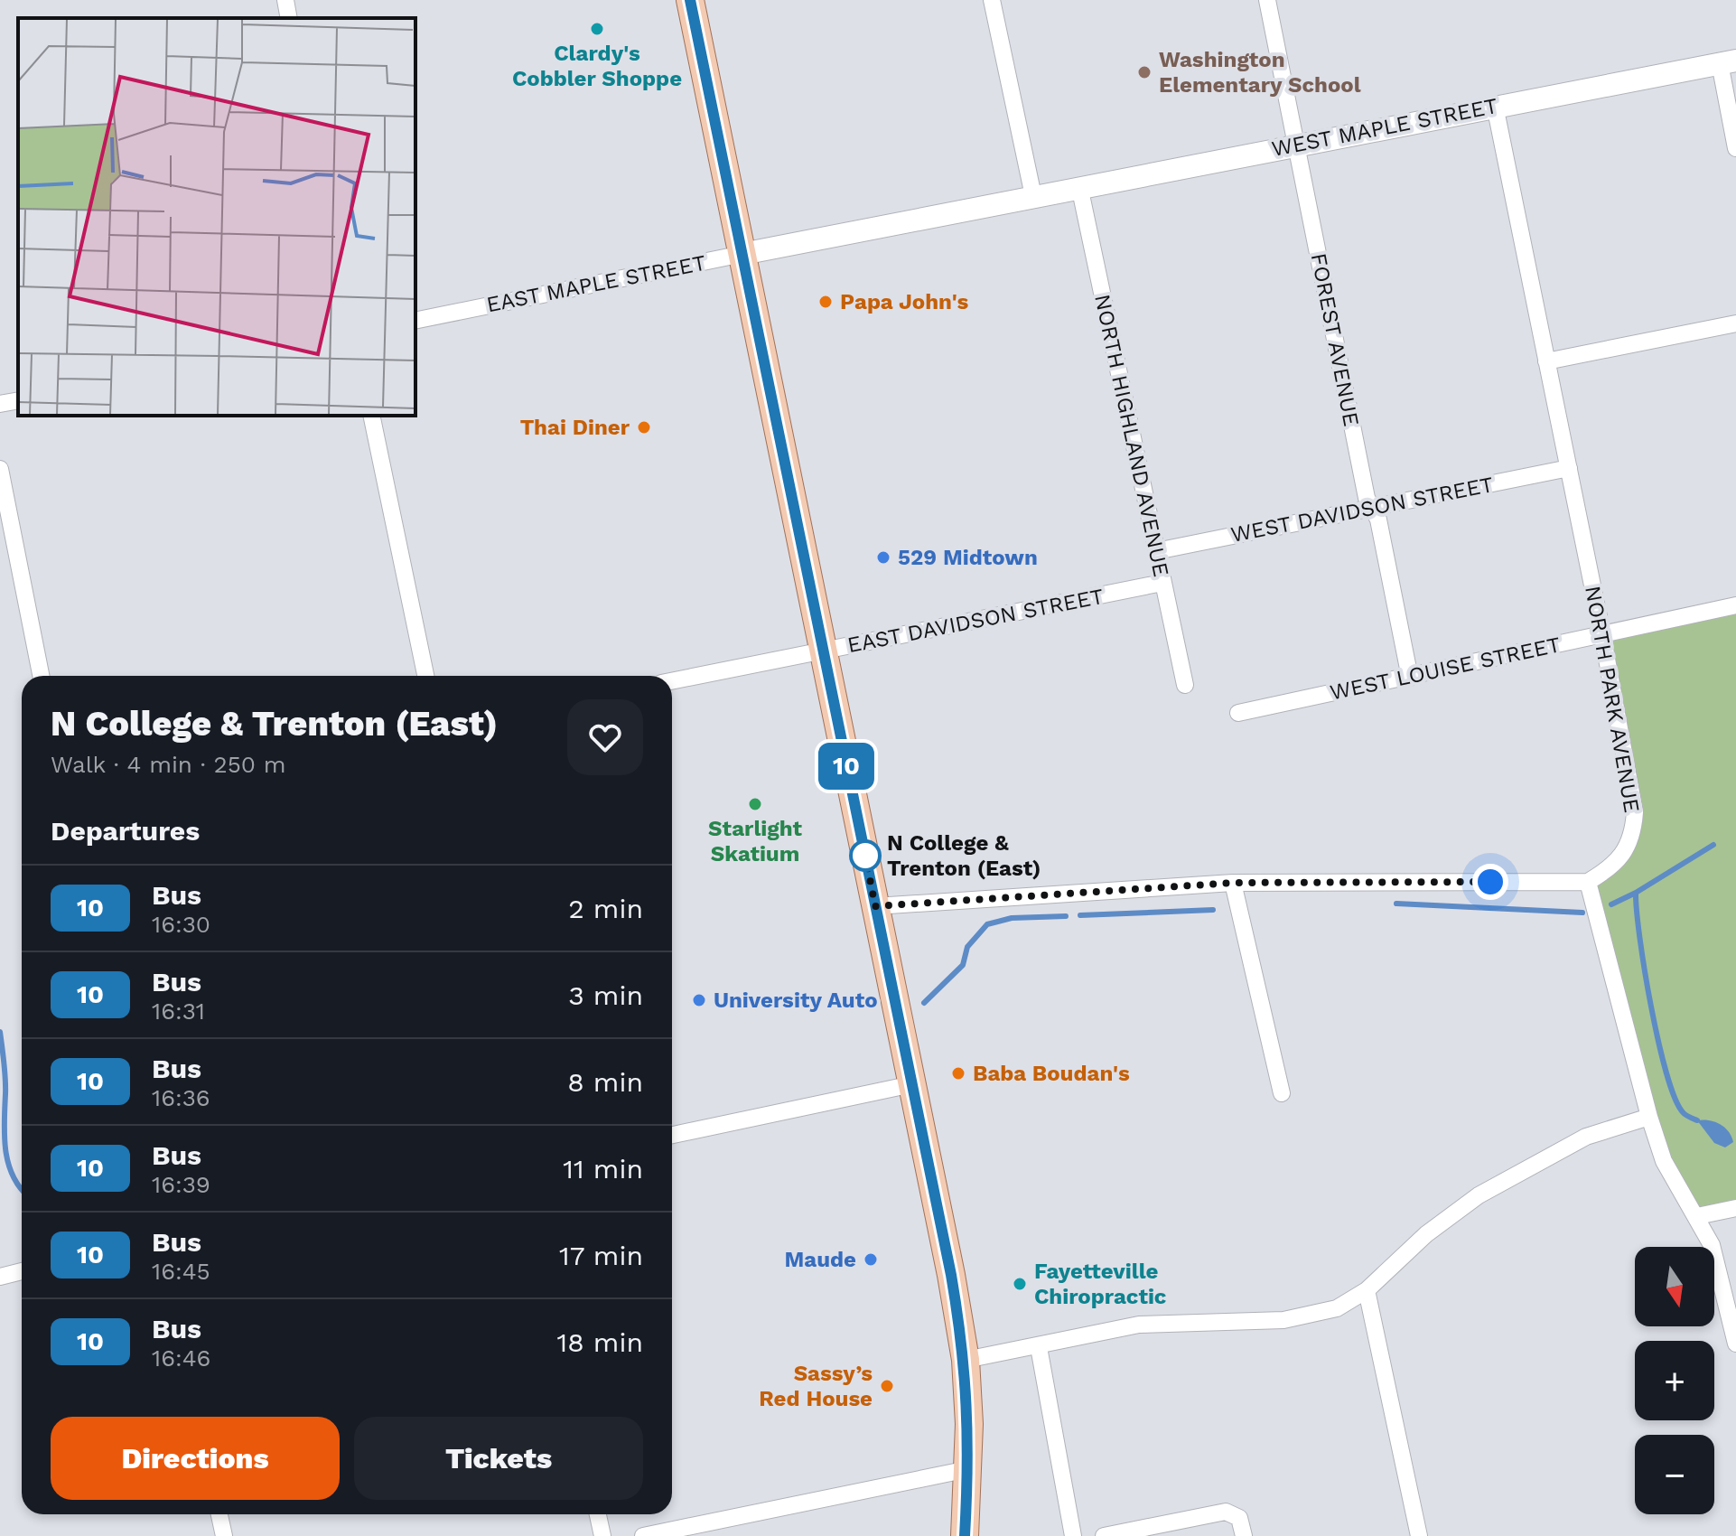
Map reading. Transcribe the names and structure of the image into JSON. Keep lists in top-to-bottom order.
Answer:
{
  "streets": {
    "street": [
      "WEST MAPLE STREET",
      "EAST MAPLE STREET",
      "FOREST AVENUE",
      "NORTH HIGHLAND AVENUE",
      "WEST DAVIDSON STREET",
      "EAST DAVIDSON STREET",
      "WEST LOUISE STREET",
      "NORTH PARK AVENUE"
    ]
  },
  "crossings": [
    ["WEST MAPLE STREET", "EAST MAPLE STREET"],
    ["WEST MAPLE STREET", "FOREST AVENUE"],
    ["WEST MAPLE STREET", "NORTH HIGHLAND AVENUE"],
    ["WEST MAPLE STREET", "NORTH PARK AVENUE"],
    ["FOREST AVENUE", "WEST DAVIDSON STREET"],
    ["FOREST AVENUE", "WEST LOUISE STREET"],
    ["NORTH HIGHLAND AVENUE", "WEST DAVIDSON STREET"],
    ["NORTH HIGHLAND AVENUE", "EAST DAVIDSON STREET"],
    ["WEST DAVIDSON STREET", "NORTH PARK AVENUE"],
    ["WEST LOUISE STREET", "NORTH PARK AVENUE"]
  ],
  "places": [
    "Clardy's Cobbler Shoppe",
    "Washington Elementary School",
    "Papa John's",
    "Thai Diner",
    "529 Midtown",
    "Starlight Skatium",
    "N College & Trenton (East)",
    "University Auto",
    "Baba Boudan's",
    "Maude",
    "Fayetteville Chiropractic",
    "Sassy’s Red House"
  ],
  "lines": ["bus line 10"],
  "north": "bottom",
  "page": {
    "on_map": "10",
    "heading": [
      ["N College & Trenton (East)", "Walk · 4 min · 250 m"],
      "Departures"
    ],
    "list": [
      {
        "mark": "10",
        "name": "Bus",
        "note": "16:30",
        "value": "2 min"
      },
      {
        "mark": "10",
        "name": "Bus",
        "note": "16:31",
        "value": "3 min"
      },
      {
        "mark": "10",
        "name": "Bus",
        "note": "16:36",
        "value": "8 min"
      },
      {
        "mark": "10",
        "name": "Bus",
        "note": "16:39",
        "value": "11 min"
      },
      {
        "mark": "10",
        "name": "Bus",
        "note": "16:45",
        "value": "17 min"
      },
      {
        "mark": "10",
        "name": "Bus",
        "note": "16:46",
        "value": "18 min"
      }
    ],
    "map_buttons": ["+", "−"],
    "buttons": ["Directions", "Tickets"]
  }
}
